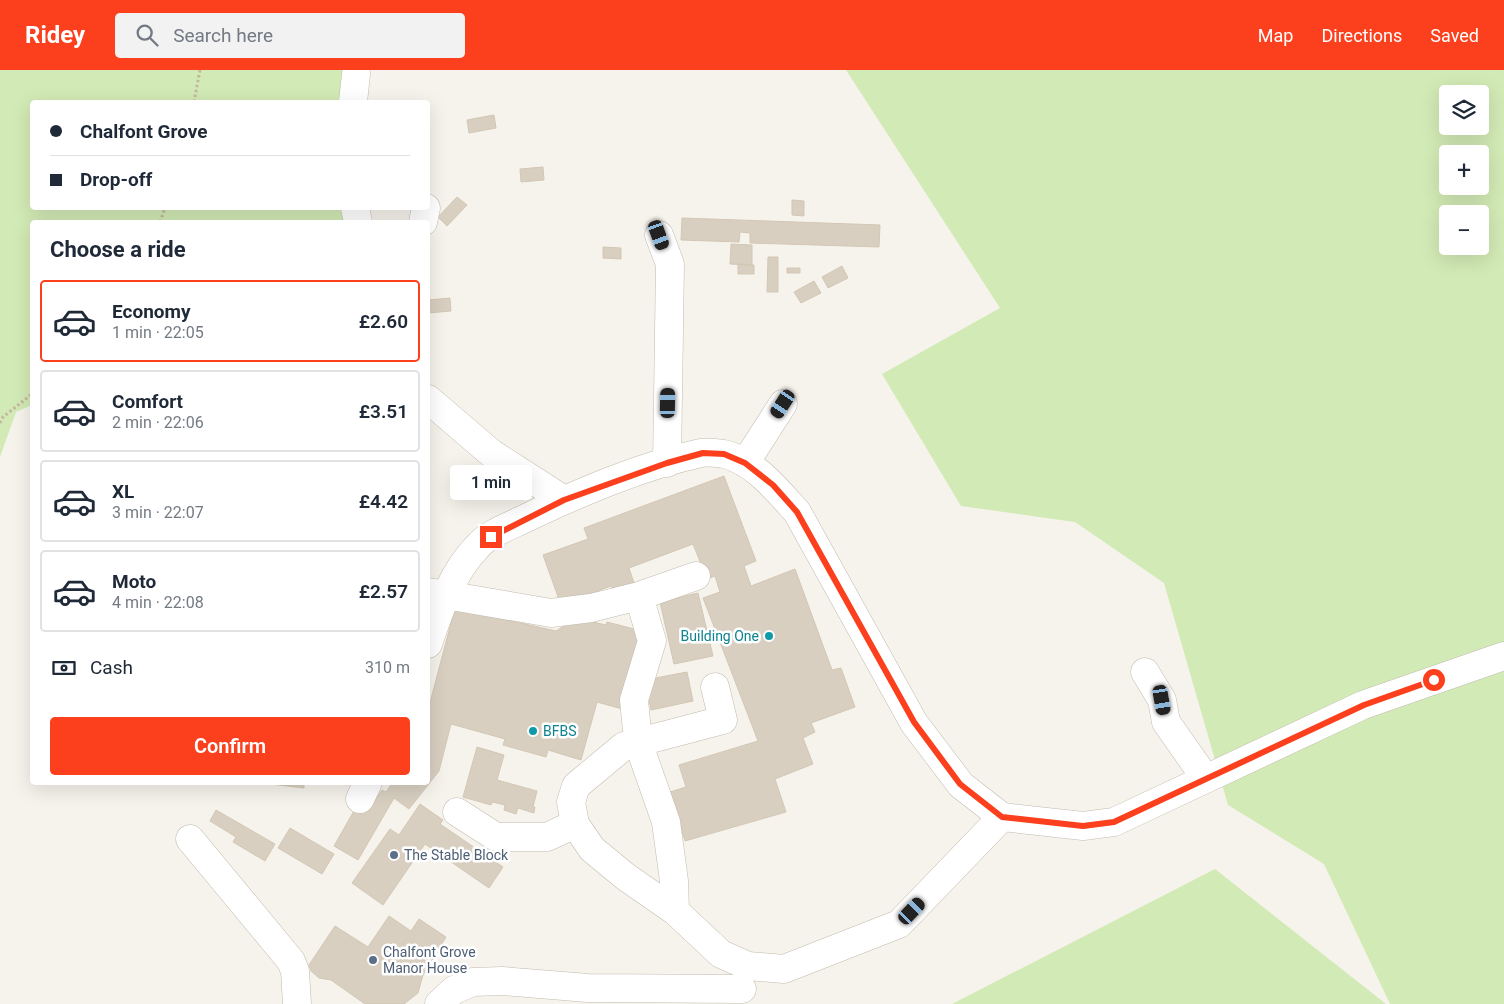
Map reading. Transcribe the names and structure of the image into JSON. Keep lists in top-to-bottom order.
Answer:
{
  "places": [
    "Building One",
    "BFBS",
    "The Stable Block",
    "Chalfont Grove Manor House"
  ],
  "page": {
    "header": "Ridey",
    "search": "Search here",
    "nav": ["Map", "Directions", "Saved"],
    "map_buttons": ["+", "−"],
    "banner": ["Chalfont Grove", "Drop-off"],
    "heading": "Choose a ride",
    "list": [
      {
        "name": "Economy",
        "note": "1 min · 22:05",
        "value": "£2.60"
      },
      {
        "name": "Comfort",
        "note": "2 min · 22:06",
        "value": "£3.51"
      },
      {
        "name": "XL",
        "note": "3 min · 22:07",
        "value": "£4.42"
      },
      {
        "name": "Moto",
        "note": "4 min · 22:08",
        "value": "£2.57"
      }
    ],
    "bubble": "1 min",
    "pay": ["Cash", "310 m"],
    "buttons": "Confirm"
  }
}
